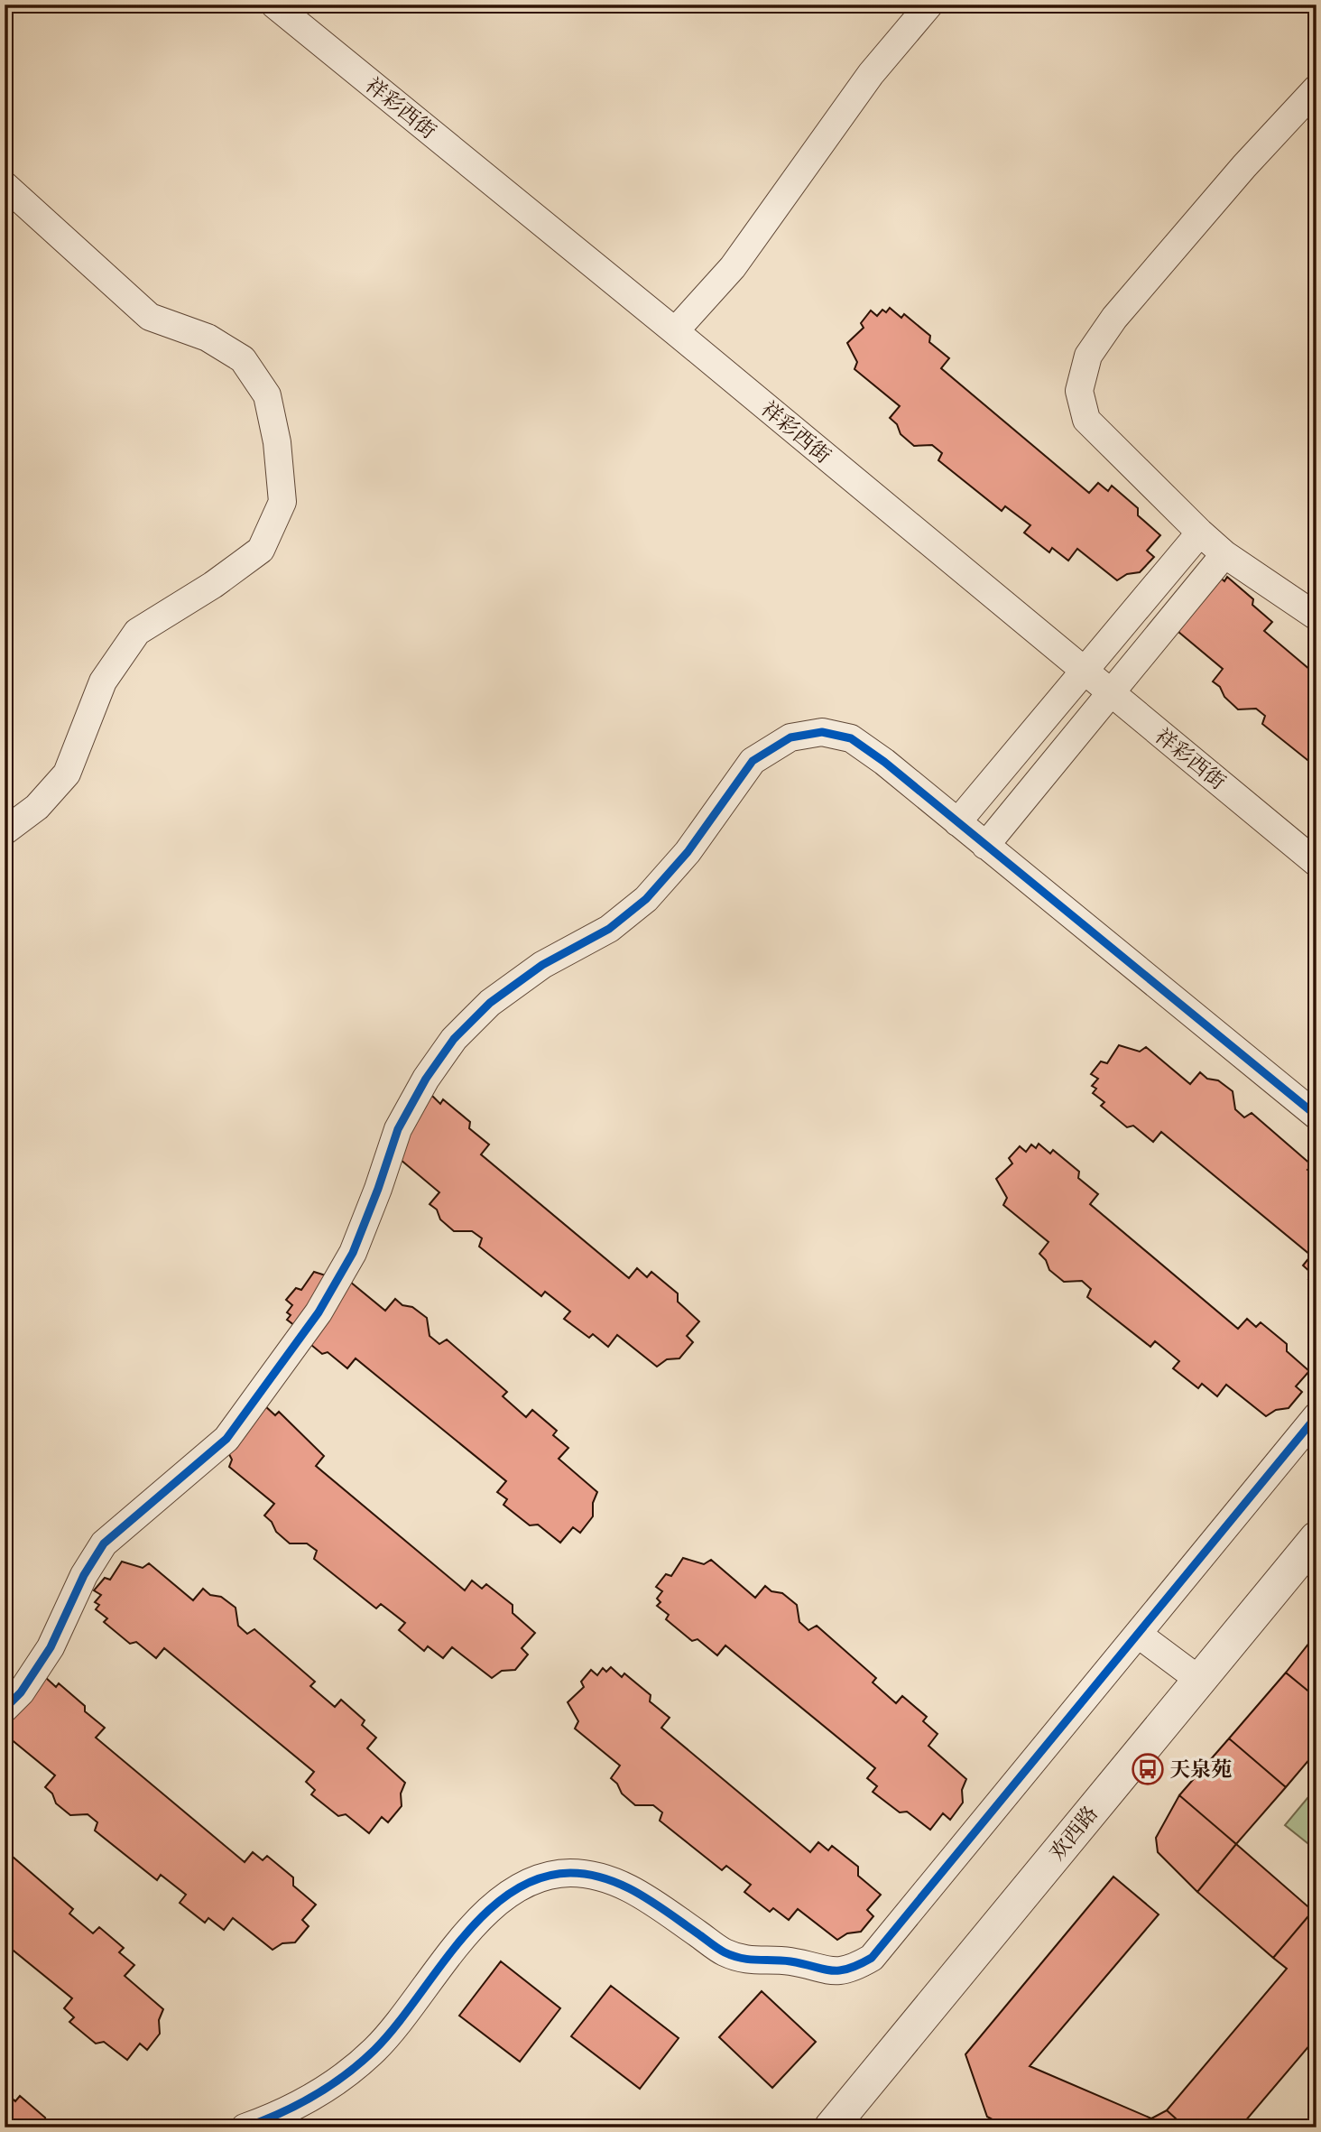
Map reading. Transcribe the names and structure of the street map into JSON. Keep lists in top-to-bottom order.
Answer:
{
  "streets": {
    "street": ["祥彩西街", "欢西路"]
  },
  "places": {
    "bus stop": ["天泉苑"]
  }
}
